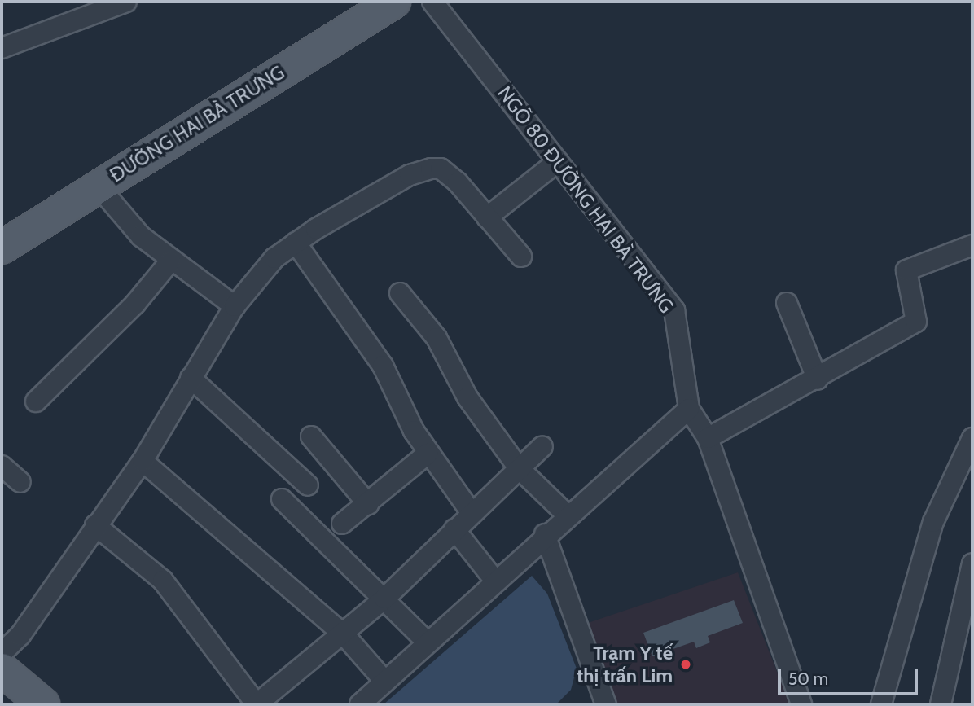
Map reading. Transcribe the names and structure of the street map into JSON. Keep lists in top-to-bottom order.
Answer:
{
  "streets": {
    "main road": ["ĐƯỜNG HAI BÀ TRƯNG"],
    "street": ["NGÕ 80 ĐƯỜNG HAI BÀ TRƯNG"]
  },
  "places": ["Trạm Y tế thị trấn Lim"],
  "scale_bar": "50 m"
}
